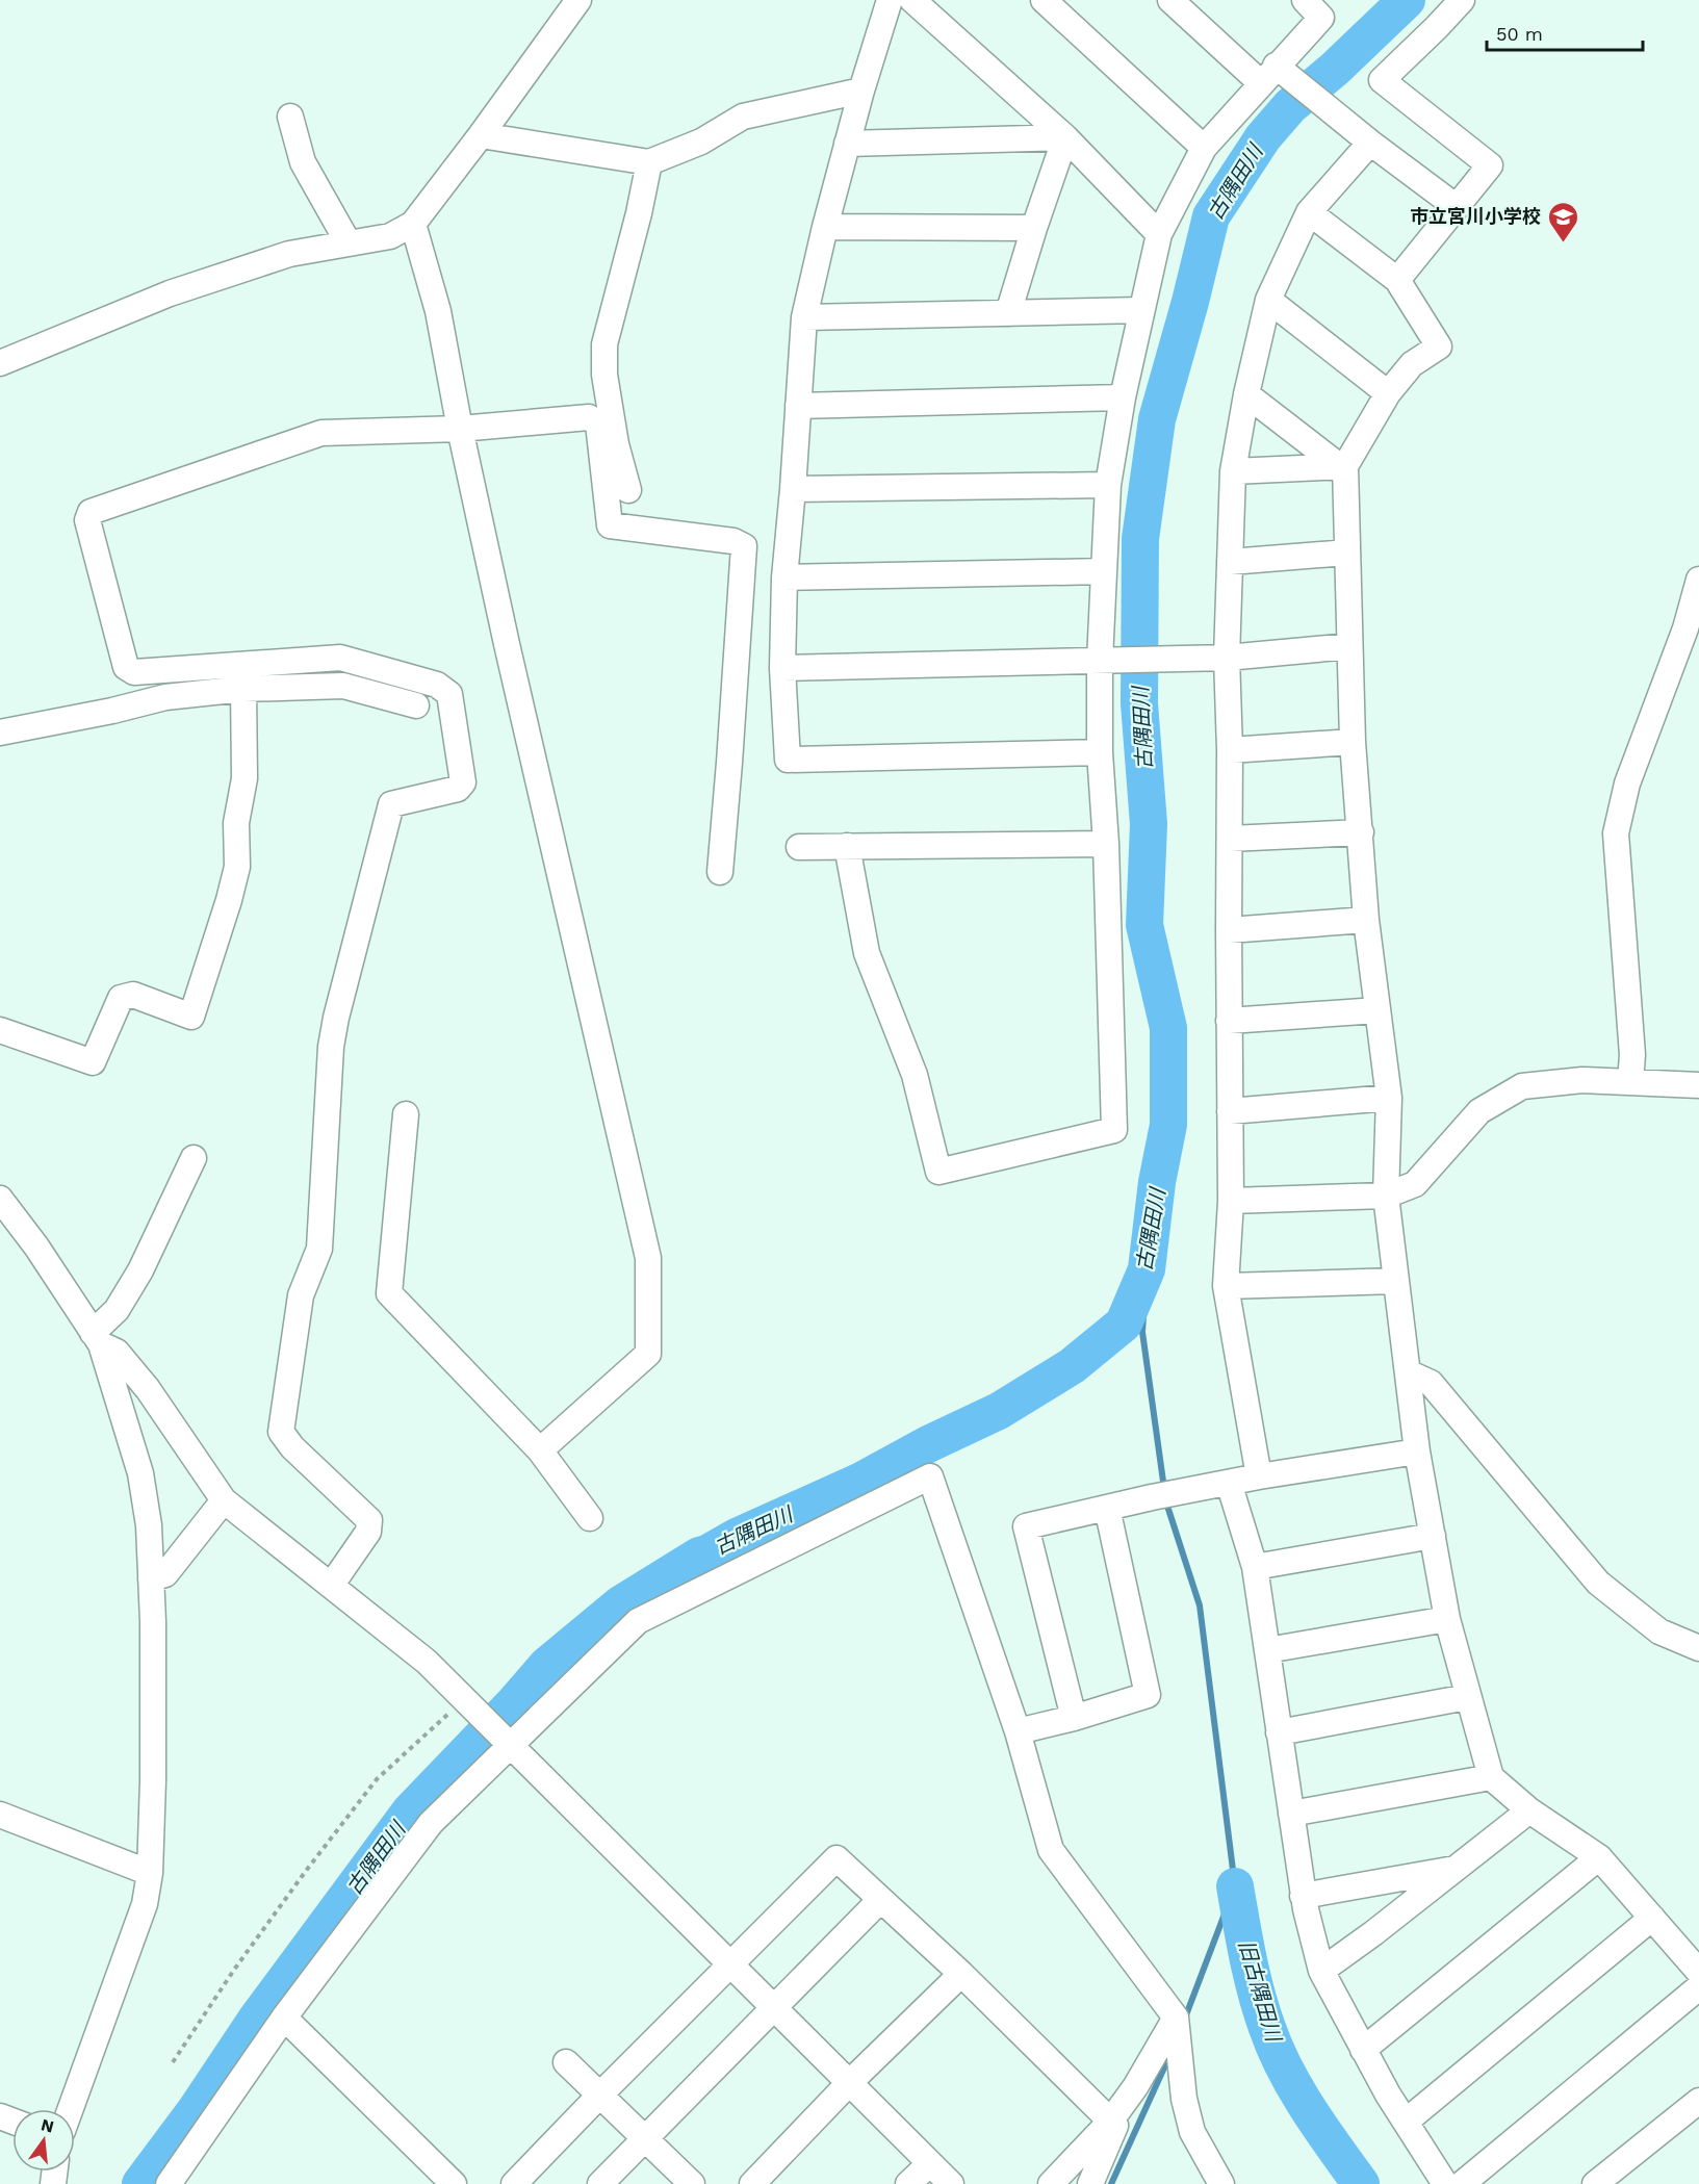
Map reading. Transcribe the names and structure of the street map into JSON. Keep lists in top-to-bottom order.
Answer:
{
  "water": ["古隅田川", "旧古隅田川"],
  "places": {
    "school or university": ["市立宮川小学校"]
  },
  "scale_bar": "50 m",
  "north": "top"
}
